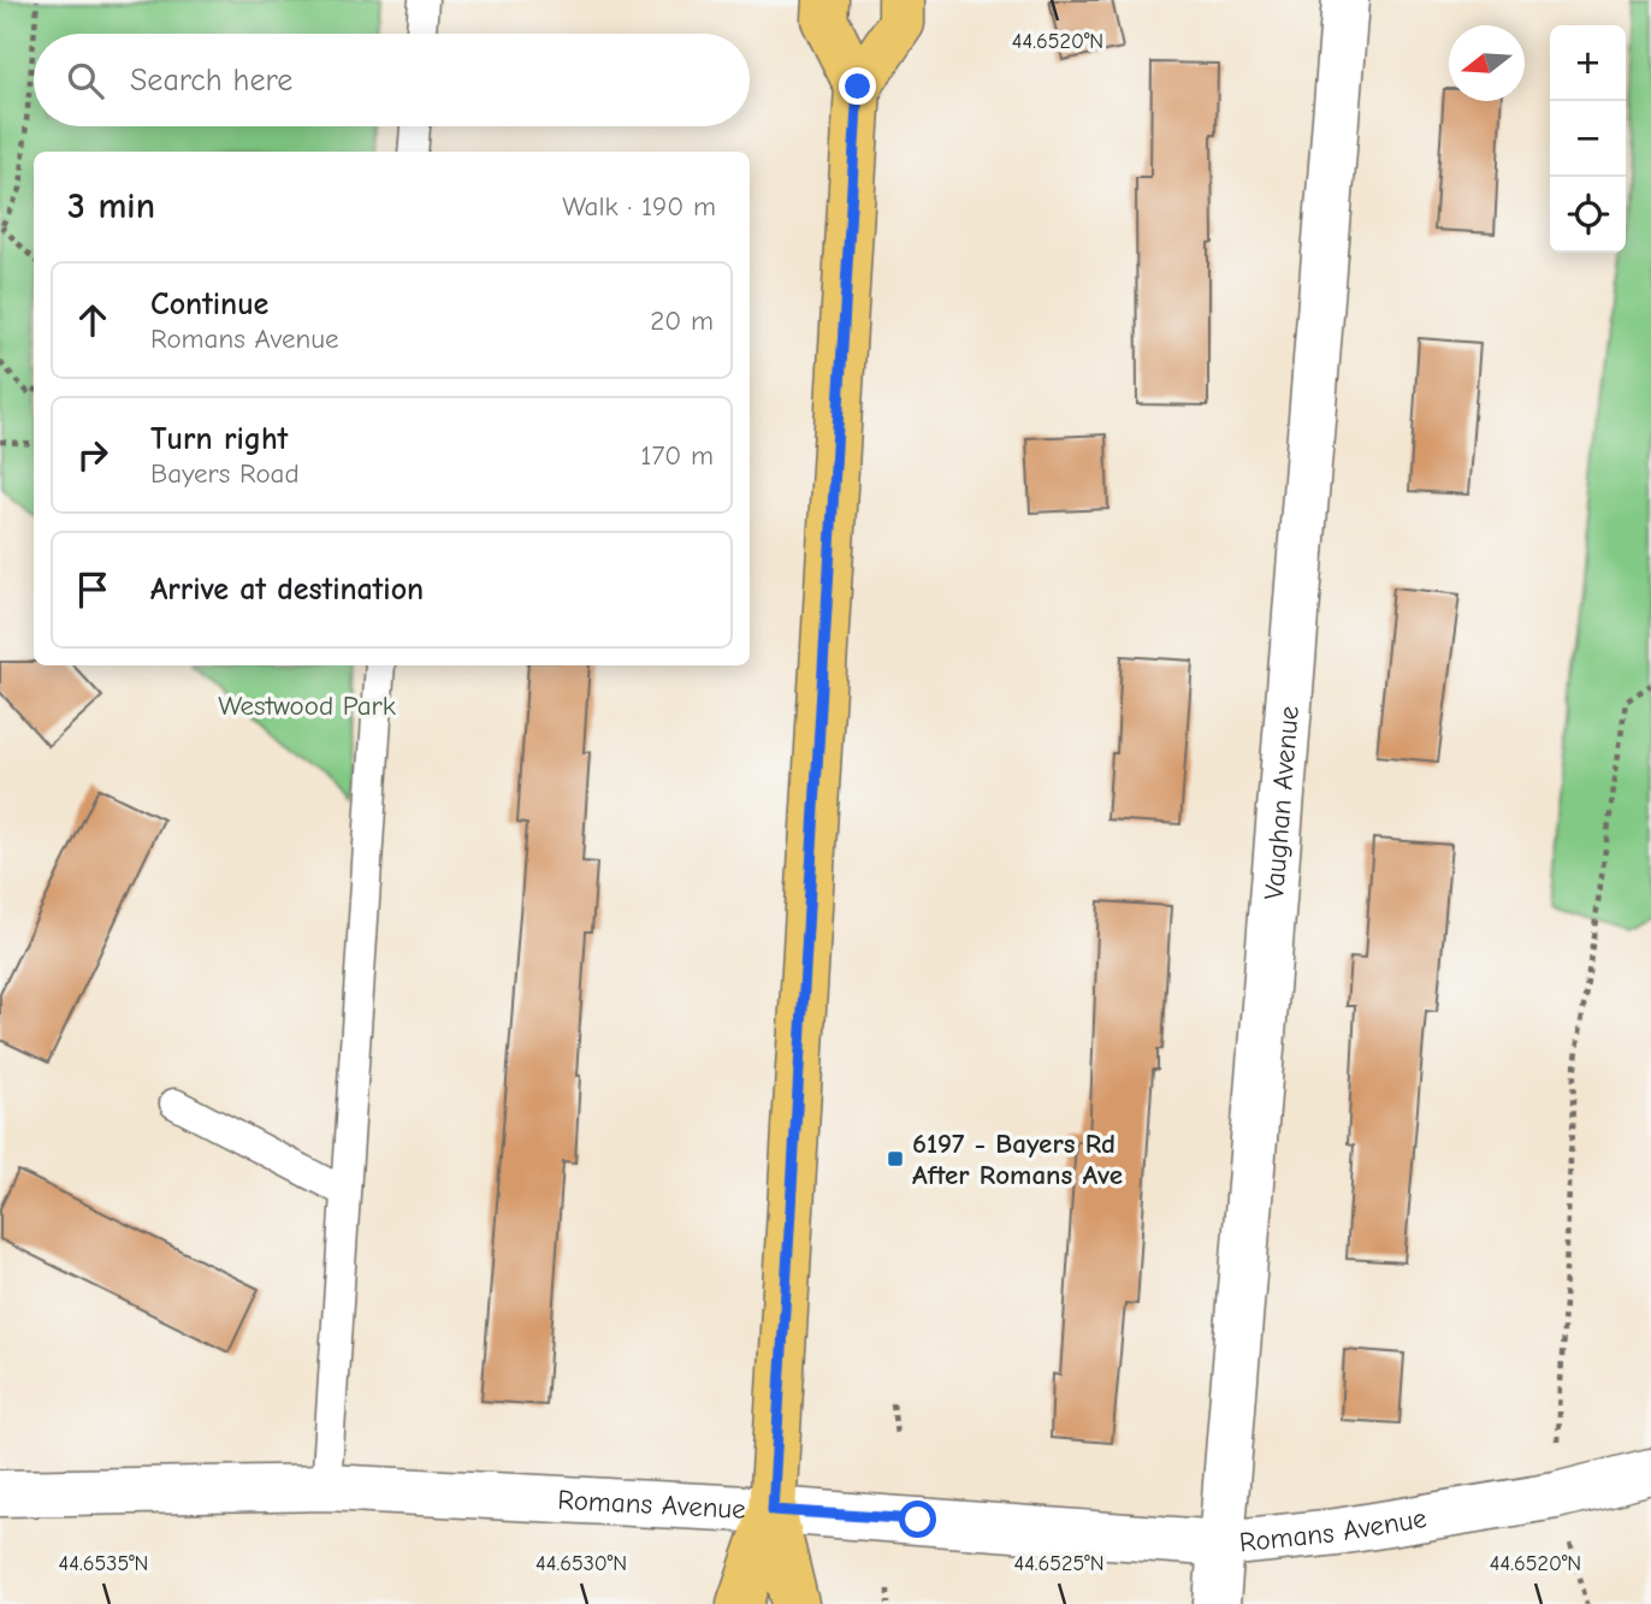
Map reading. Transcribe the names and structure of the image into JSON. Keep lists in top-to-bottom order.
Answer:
{
  "streets": {
    "street": ["Vaughan Avenue", "Romans Avenue"]
  },
  "crossings": [
    ["Vaughan Avenue", "Romans Avenue"]
  ],
  "parks": ["Westwood Park"],
  "places": {
    "transit": ["6197 - Bayers Rd After Romans Ave"]
  },
  "north": "left",
  "page": {
    "map_buttons": ["+", "−"],
    "search": "Search here",
    "heading": ["3 min", "Walk · 190 m"],
    "list": [
      ["Continue", "Romans Avenue", "20 m"],
      ["Turn right", "Bayers Road", "170 m"],
      "Arrive at destination"
    ]
  },
  "coordinates": [
    "44.6520°N",
    "44.6535°N",
    "44.6530°N",
    "44.6525°N"
  ]
}
